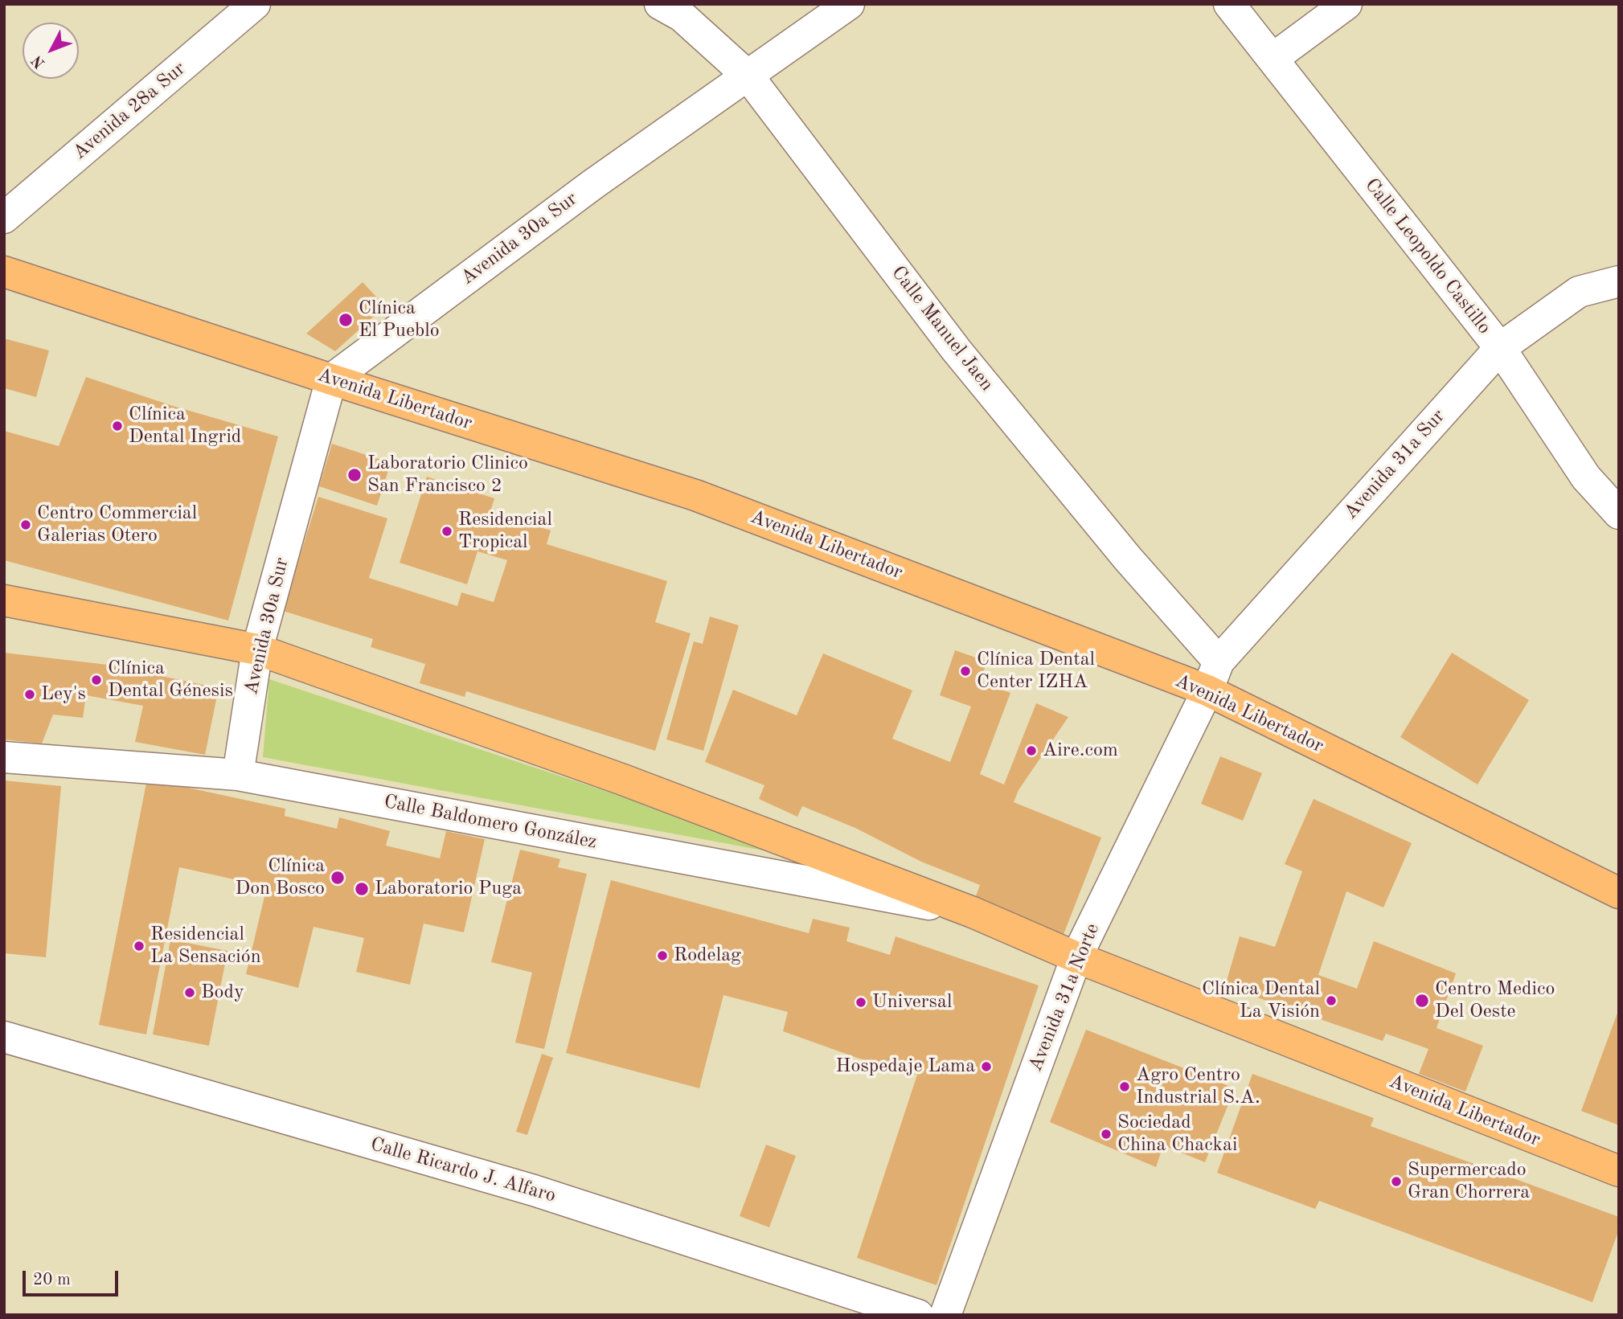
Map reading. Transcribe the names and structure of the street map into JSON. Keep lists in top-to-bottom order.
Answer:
{
  "streets": {
    "highway": ["Avenida Libertador"],
    "street": [
      "Avenida 28a Sur",
      "Avenida 30a Sur",
      "Calle Leopoldo Castillo",
      "Calle Manuel Jaen",
      "Avenida 31a Sur",
      "Calle Baldomero González",
      "Avenida 31a Norte",
      "Calle Ricardo J. Alfaro"
    ]
  },
  "crossings": [
    ["Avenida 30a Sur", "Calle Manuel Jaen"],
    ["Avenida 30a Sur", "Avenida Libertador"],
    ["Avenida 30a Sur", "Calle Baldomero González"],
    ["Calle Leopoldo Castillo", "Avenida 31a Sur"],
    ["Calle Manuel Jaen", "Avenida 31a Sur"],
    ["Avenida Libertador", "Avenida 31a Sur"],
    ["Avenida Libertador", "Calle Baldomero González"],
    ["Avenida Libertador", "Avenida 31a Norte"],
    ["Avenida 31a Sur", "Avenida 31a Norte"]
  ],
  "places": [
    "Clínica El Pueblo",
    "Clínica Dental Ingrid",
    "Laboratorio Clinico San Francisco 2",
    "Centro Commercial Galerias Otero",
    "Residencial Tropical",
    "Clínica Dental Center IZHA",
    "Clínica Dental Génesis",
    "Ley's",
    "Aire.com",
    "Clínica Don Bosco",
    "Laboratorio Puga",
    "Residencial La Sensación",
    "Rodelag",
    "Body",
    "Clínica Dental La Visión",
    "Centro Medico Del Oeste",
    "Universal",
    "Hospedaje Lama",
    "Agro Centro Industrial S.A.",
    "Sociedad China Chackai",
    "Supermercado Gran Chorrera"
  ],
  "scale_bar": "20 m",
  "north": "bottom left"
}
